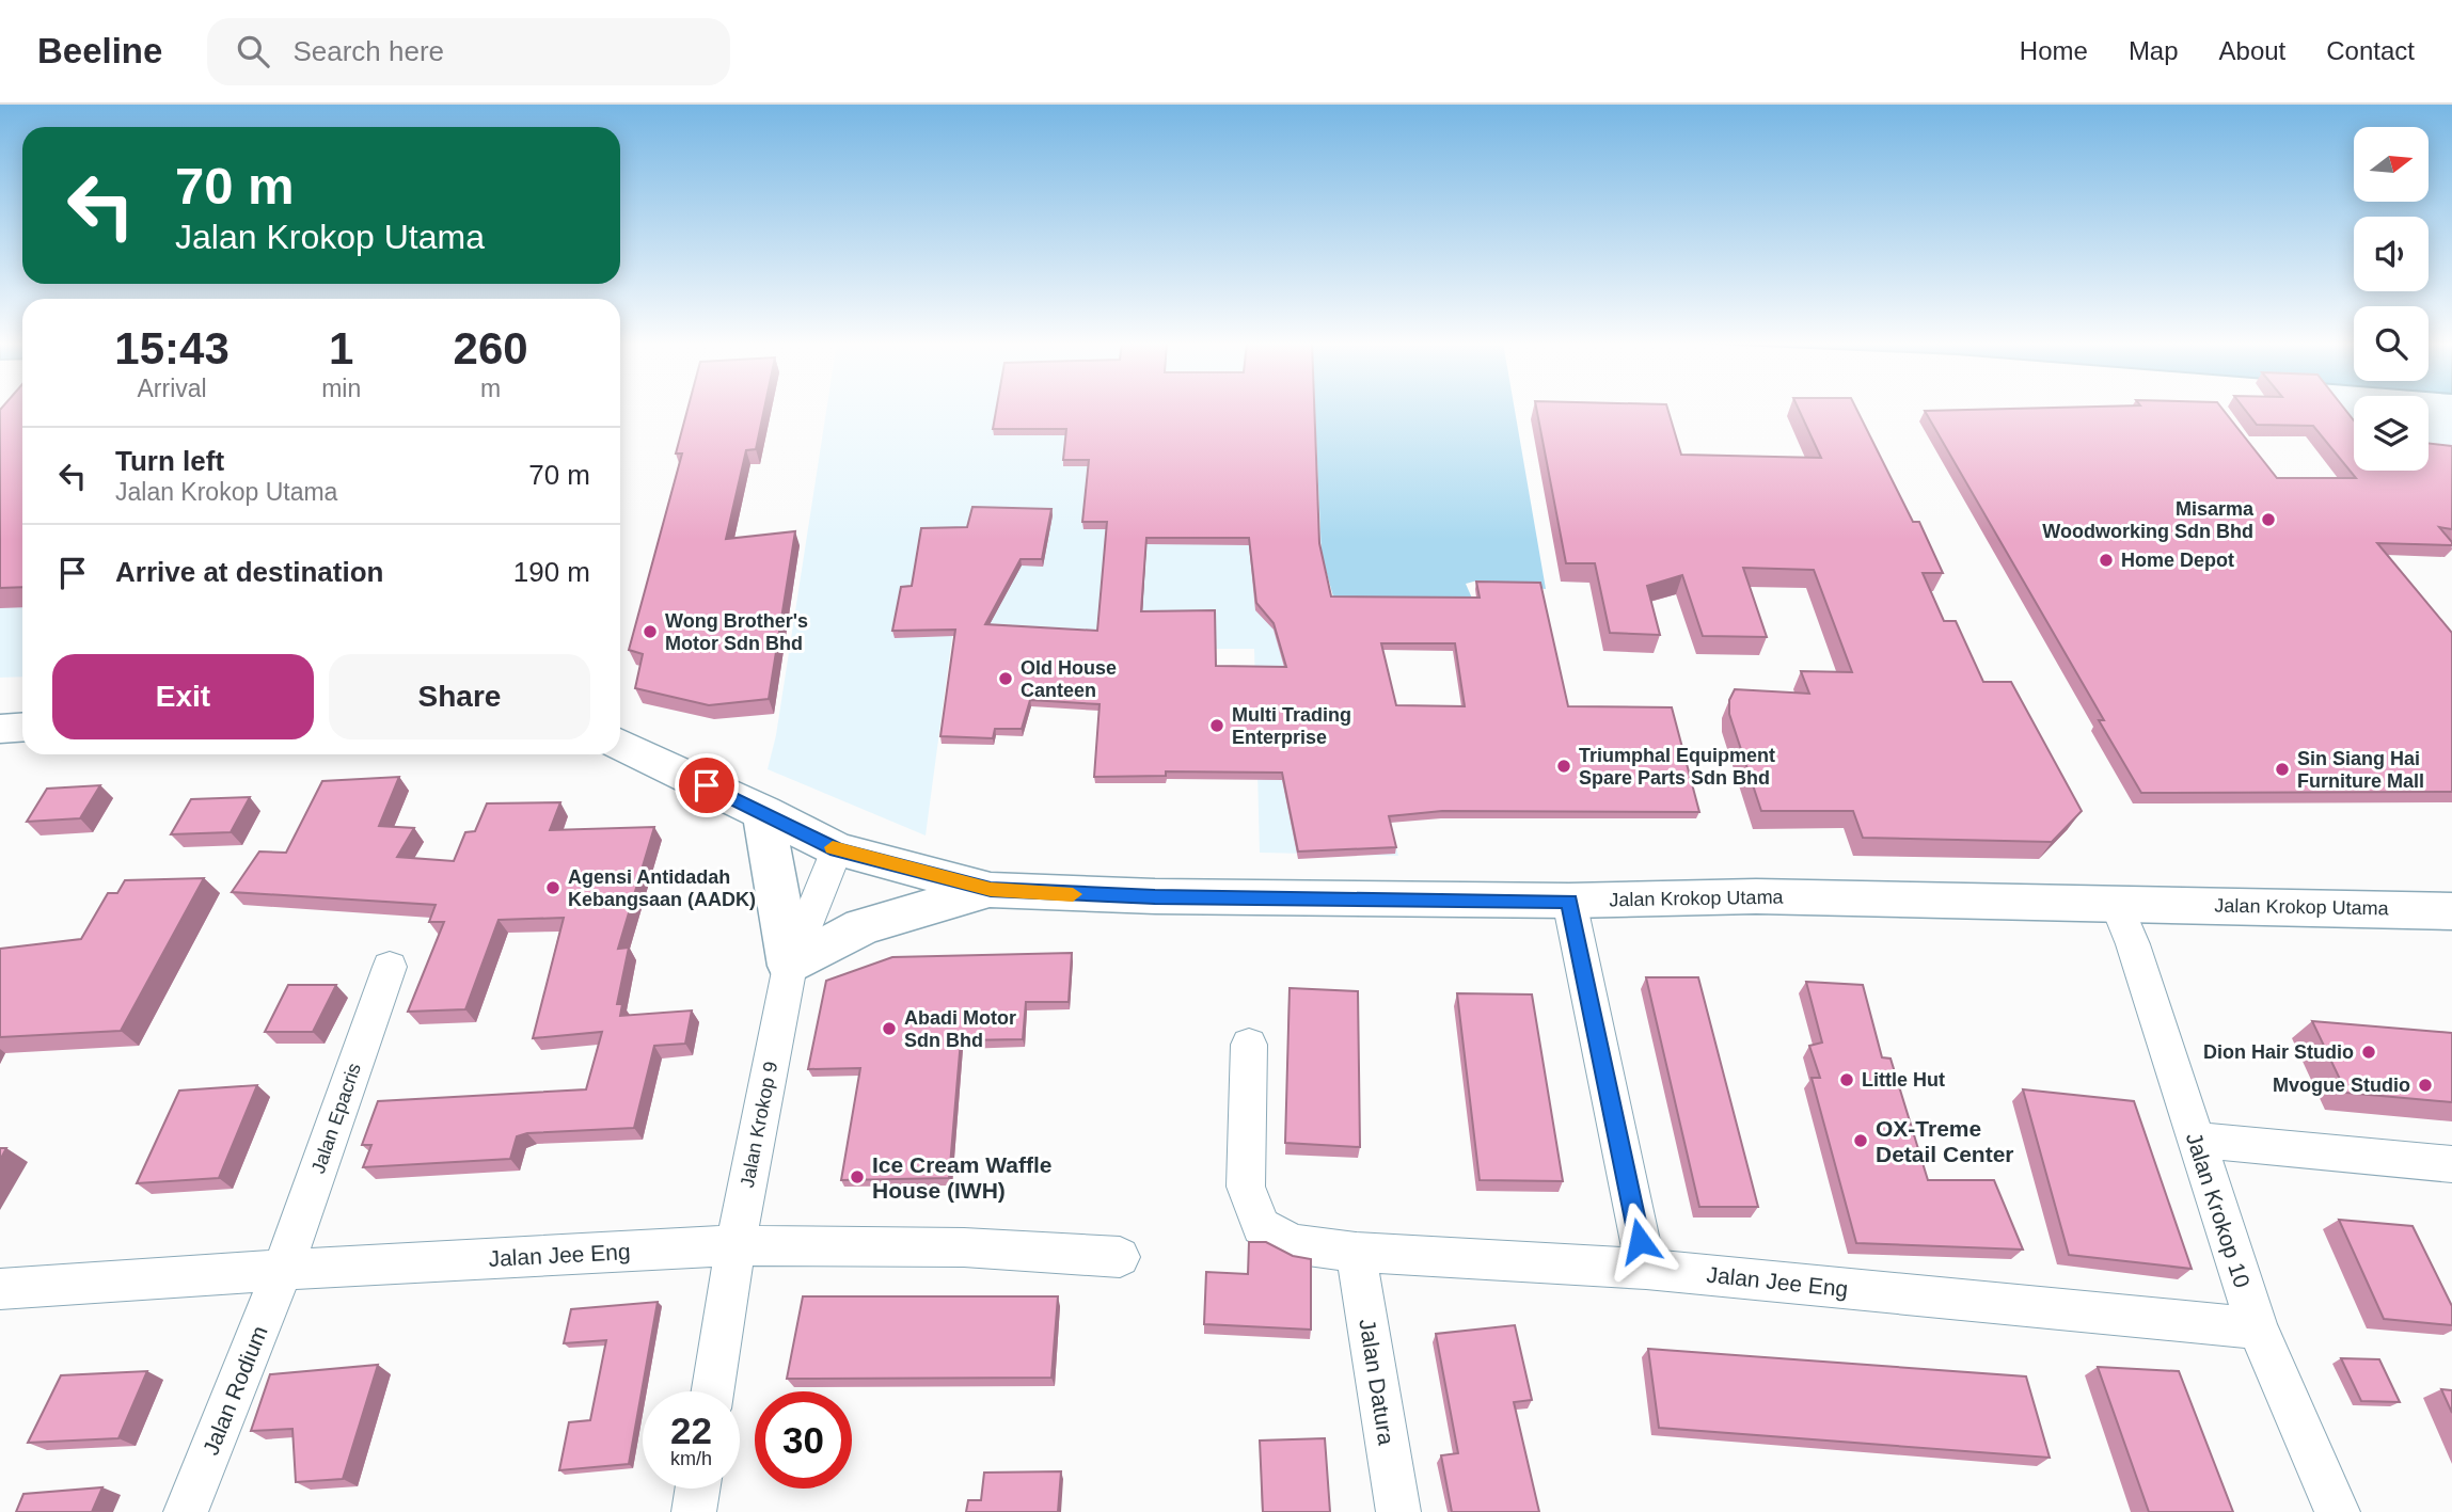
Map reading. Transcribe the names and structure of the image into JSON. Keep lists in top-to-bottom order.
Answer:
{
  "streets": {
    "street": [
      "Jalan Krokop Utama",
      "Jalan Epacris",
      "Jalan Krokop 9",
      "Jalan Krokop 10",
      "Jalan Jee Eng",
      "Jalan Datura",
      "Jalan Rodium"
    ]
  },
  "crossings": [
    ["Jalan Krokop Utama", "Jalan Krokop 9"],
    ["Jalan Krokop Utama", "Jalan Krokop 10"],
    ["Jalan Epacris", "Jalan Jee Eng"],
    ["Jalan Epacris", "Jalan Rodium"],
    ["Jalan Krokop 9", "Jalan Jee Eng"],
    ["Jalan Krokop 10", "Jalan Jee Eng"],
    ["Jalan Jee Eng", "Jalan Datura"],
    ["Jalan Jee Eng", "Jalan Rodium"]
  ],
  "places": [
    "Misarma Woodworking Sdn Bhd",
    "Home Depot",
    "Wong Brother's Motor Sdn Bhd",
    "Old House Canteen",
    "Multi Trading Enterprise",
    "Triumphal Equipment Spare Parts Sdn Bhd",
    "Sin Siang Hai Furniture Mall",
    "Agensi Antidadah Kebangsaan (AADK)",
    "Abadi Motor Sdn Bhd",
    "Dion Hair Studio",
    "Little Hut",
    "Mvogue Studio",
    "OX-Treme Detail Center",
    "Ice Cream Waffle House (IWH)"
  ],
  "north": "right",
  "page": {
    "header": "Beeline",
    "search": "Search here",
    "nav": [
      "Home",
      "Map",
      "About",
      "Contact"
    ],
    "turn": ["70 m", "Jalan Krokop Utama"],
    "eta": [
      "15:43",
      "Arrival",
      "1",
      "min",
      "260",
      "m"
    ],
    "list": [
      {
        "name": "Turn left",
        "note": "Jalan Krokop Utama",
        "value": "70 m"
      },
      {
        "name": "Arrive at destination",
        "value": "190 m"
      }
    ],
    "buttons": ["Exit", "Share"],
    "speed": "22 km/h",
    "limit": "30"
  }
}
